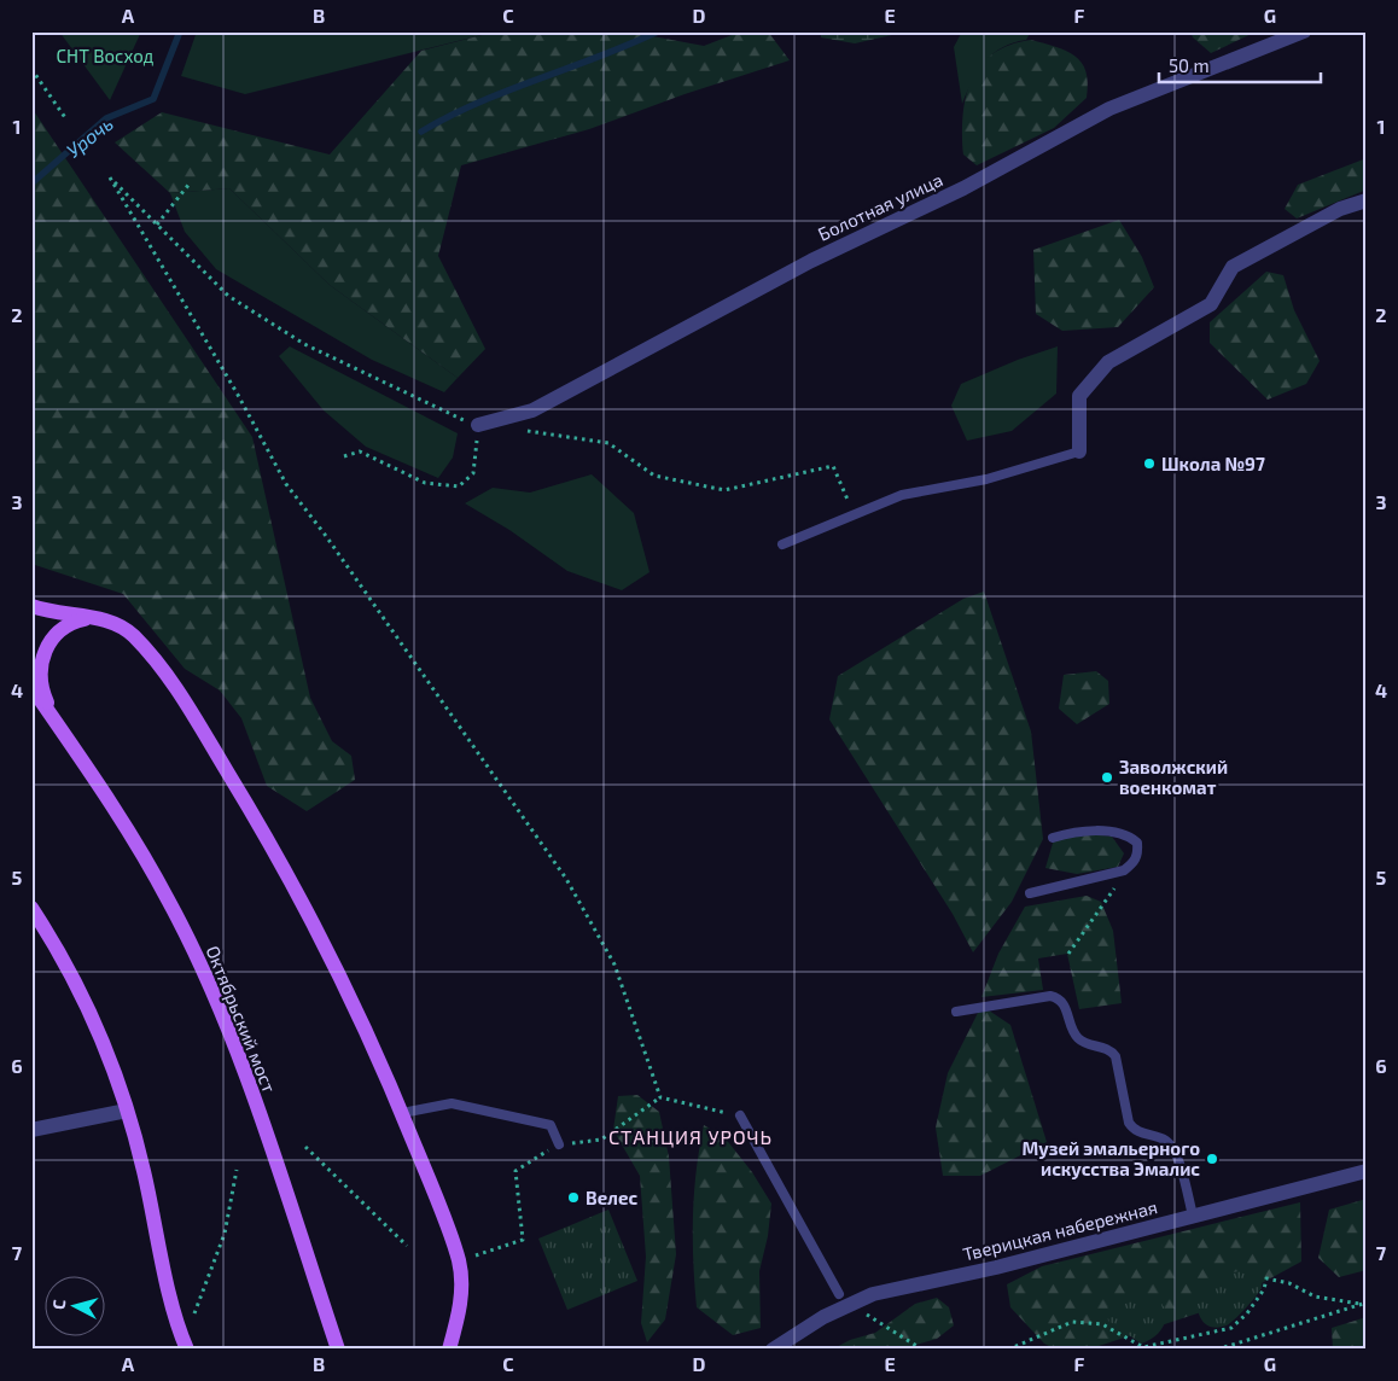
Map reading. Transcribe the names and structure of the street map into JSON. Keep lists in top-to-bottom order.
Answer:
{
  "streets": {
    "main road": ["Октябрьский мост"],
    "street": ["Болотная улица", "Тверицкая набережная"]
  },
  "districts": ["СТАНЦИЯ УРОЧЬ"],
  "water": ["Урочь"],
  "parks": ["СНТ Восход"],
  "places": [
    "Школа №97",
    "Заволжский военкомат",
    "Музей эмальерного искусства Эмалис",
    "Велес"
  ],
  "scale_bar": "50 m",
  "north": "left",
  "grid": {
    "columns": [
      "A",
      "B",
      "C",
      "D",
      "E",
      "F",
      "G"
    ],
    "rows": [
      "1",
      "2",
      "3",
      "4",
      "5",
      "6",
      "7"
    ]
  }
}
